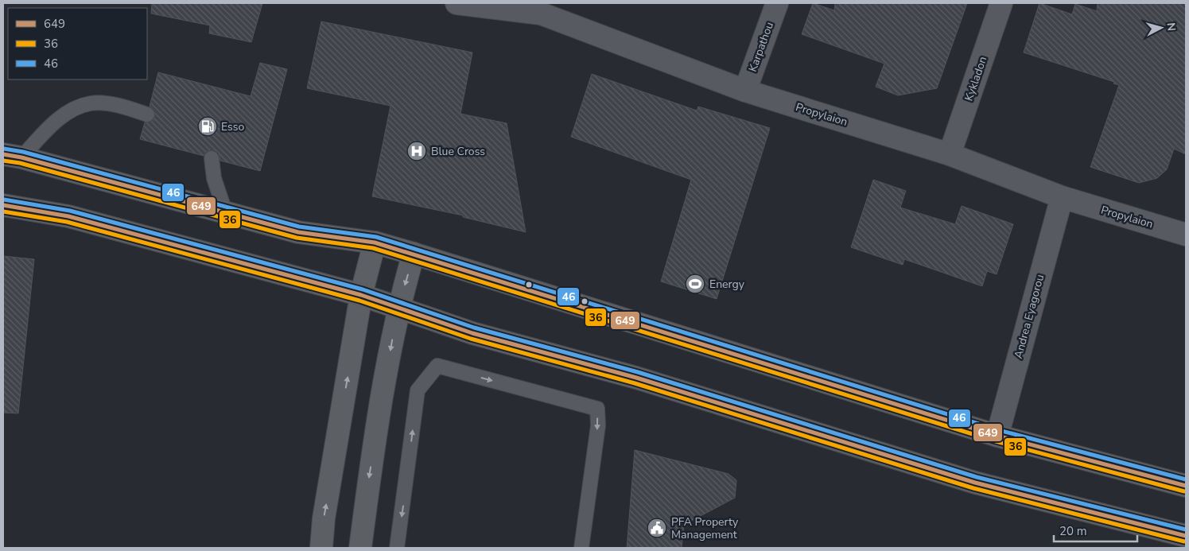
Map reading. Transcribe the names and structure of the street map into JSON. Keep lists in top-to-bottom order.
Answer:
{
  "streets": {
    "street": [
      "Karpathou",
      "Kykladon",
      "Propylaion",
      "Andrea Eyagorou"
    ]
  },
  "crossings": [
    ["Karpathou", "Propylaion"],
    ["Kykladon", "Propylaion"],
    ["Propylaion", "Andrea Eyagorou"]
  ],
  "places": {
    "fuel station": ["Esso"],
    "hospital": ["Blue Cross"],
    "sports": ["Energy"],
    "public building": ["PFA Property Management"]
  },
  "lines": ["transit line 46", "transit line 649", "transit line 36"],
  "legend": ["649", "36", "46"],
  "scale_bar": "20 m",
  "north": "right"
}
